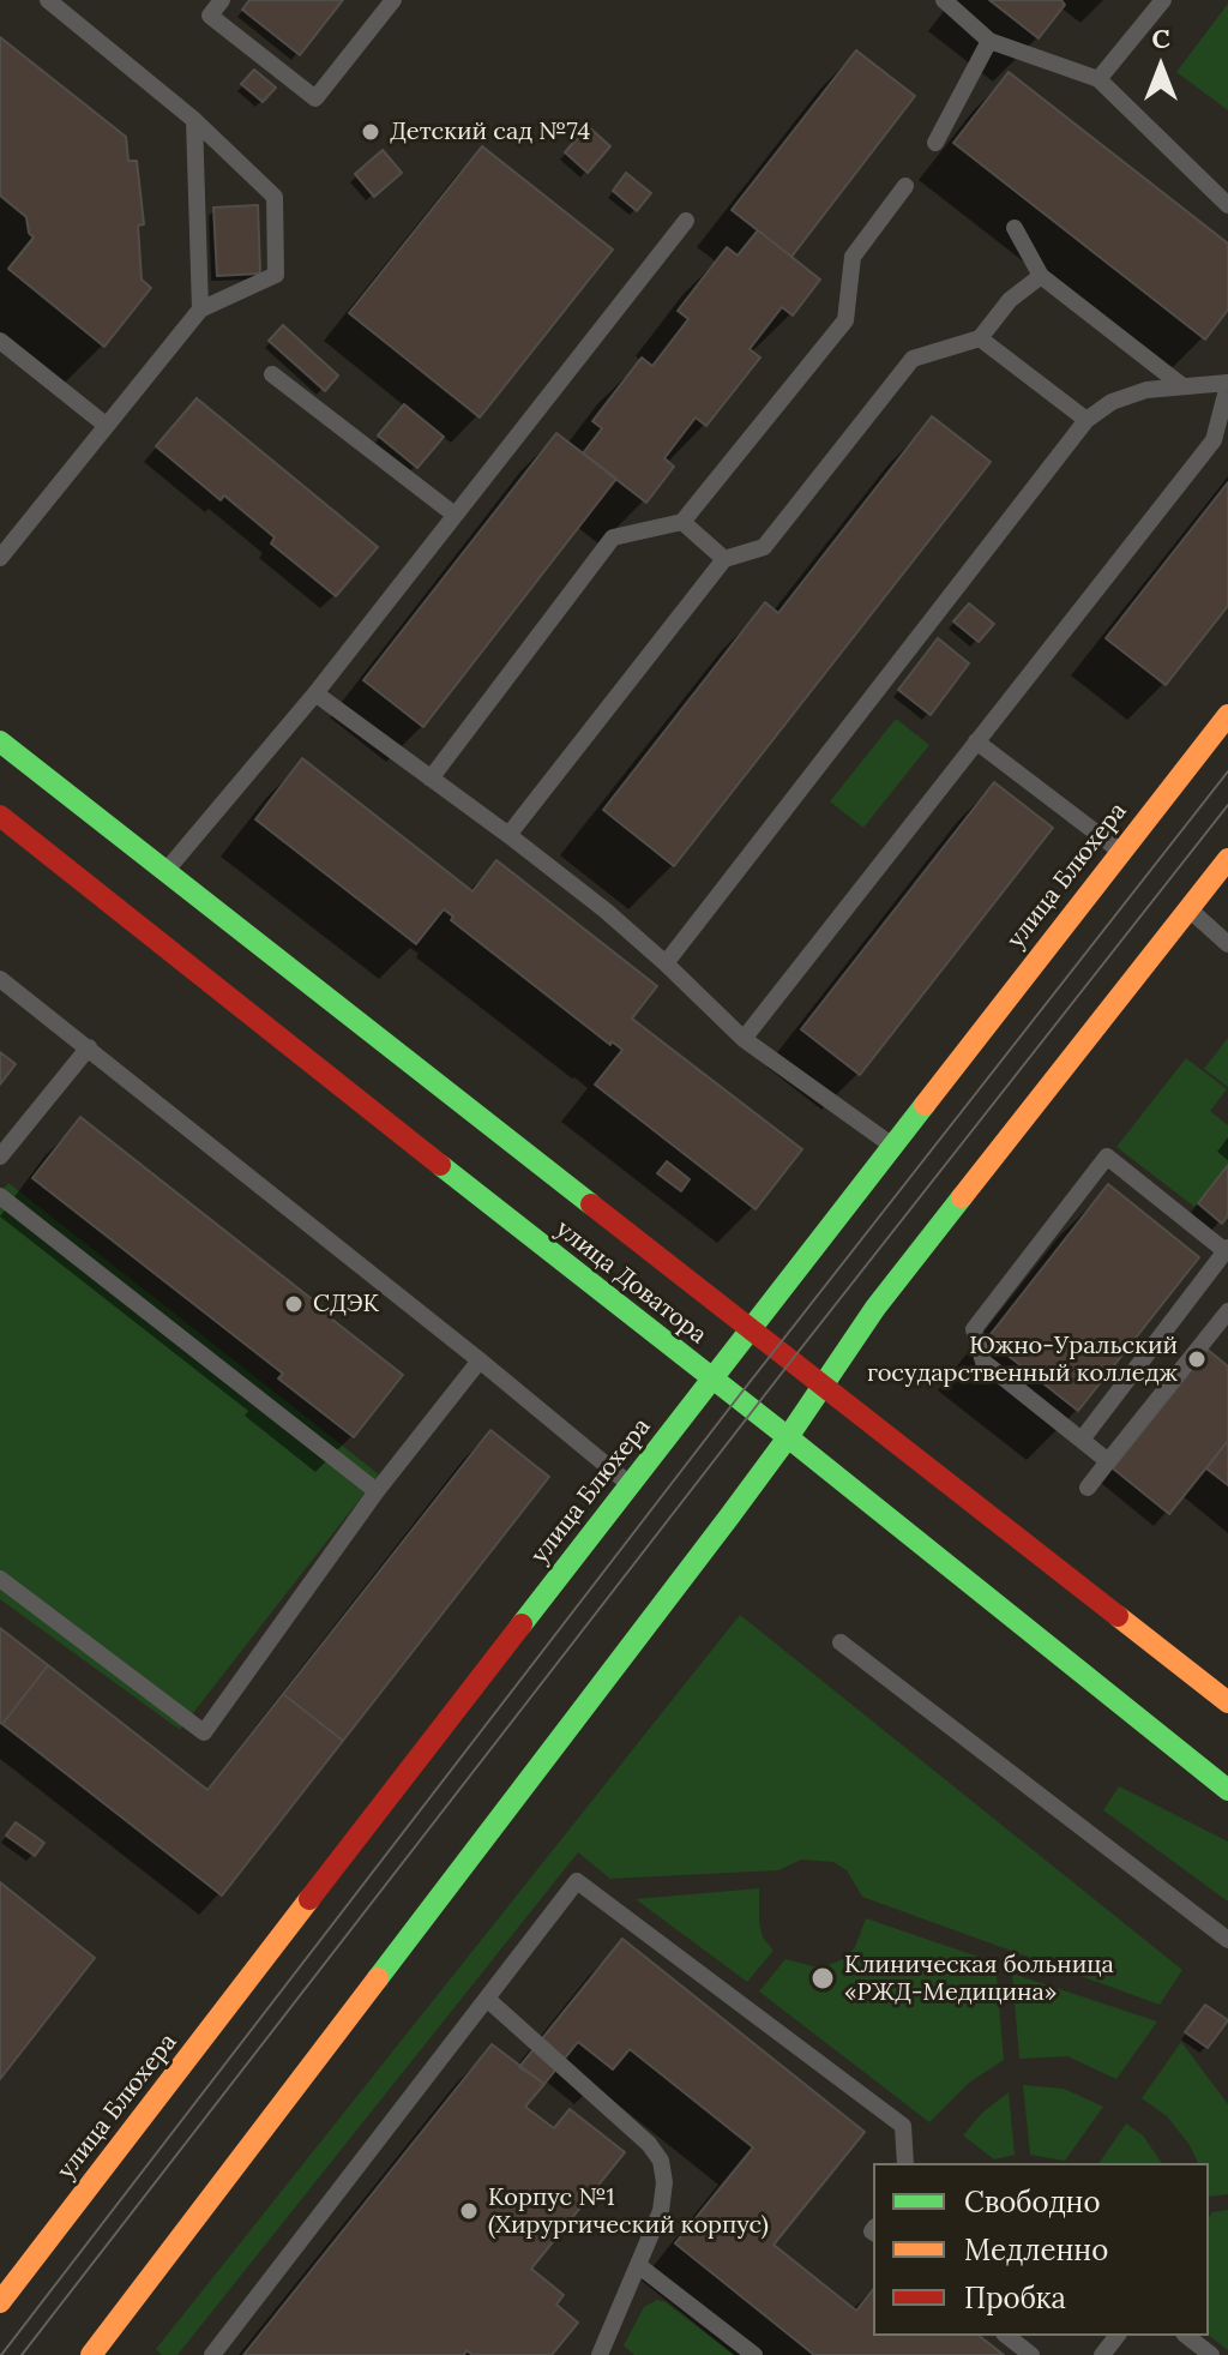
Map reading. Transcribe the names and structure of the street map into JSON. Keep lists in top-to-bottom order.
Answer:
{
  "streets": {
    "main road": ["улица Блюхера", "улица Доватора"]
  },
  "crossings": [
    ["улица Блюхера", "улица Доватора"]
  ],
  "places": [
    "Детский сад №74",
    "СДЭК",
    "Южно-Уральский государственный колледж",
    "Клиническая больница «РЖД-Медицина»",
    "Корпус №1 (Хирургический корпус)"
  ],
  "legend": ["Свободно", "Медленно", "Пробка"],
  "north": "top"
}
